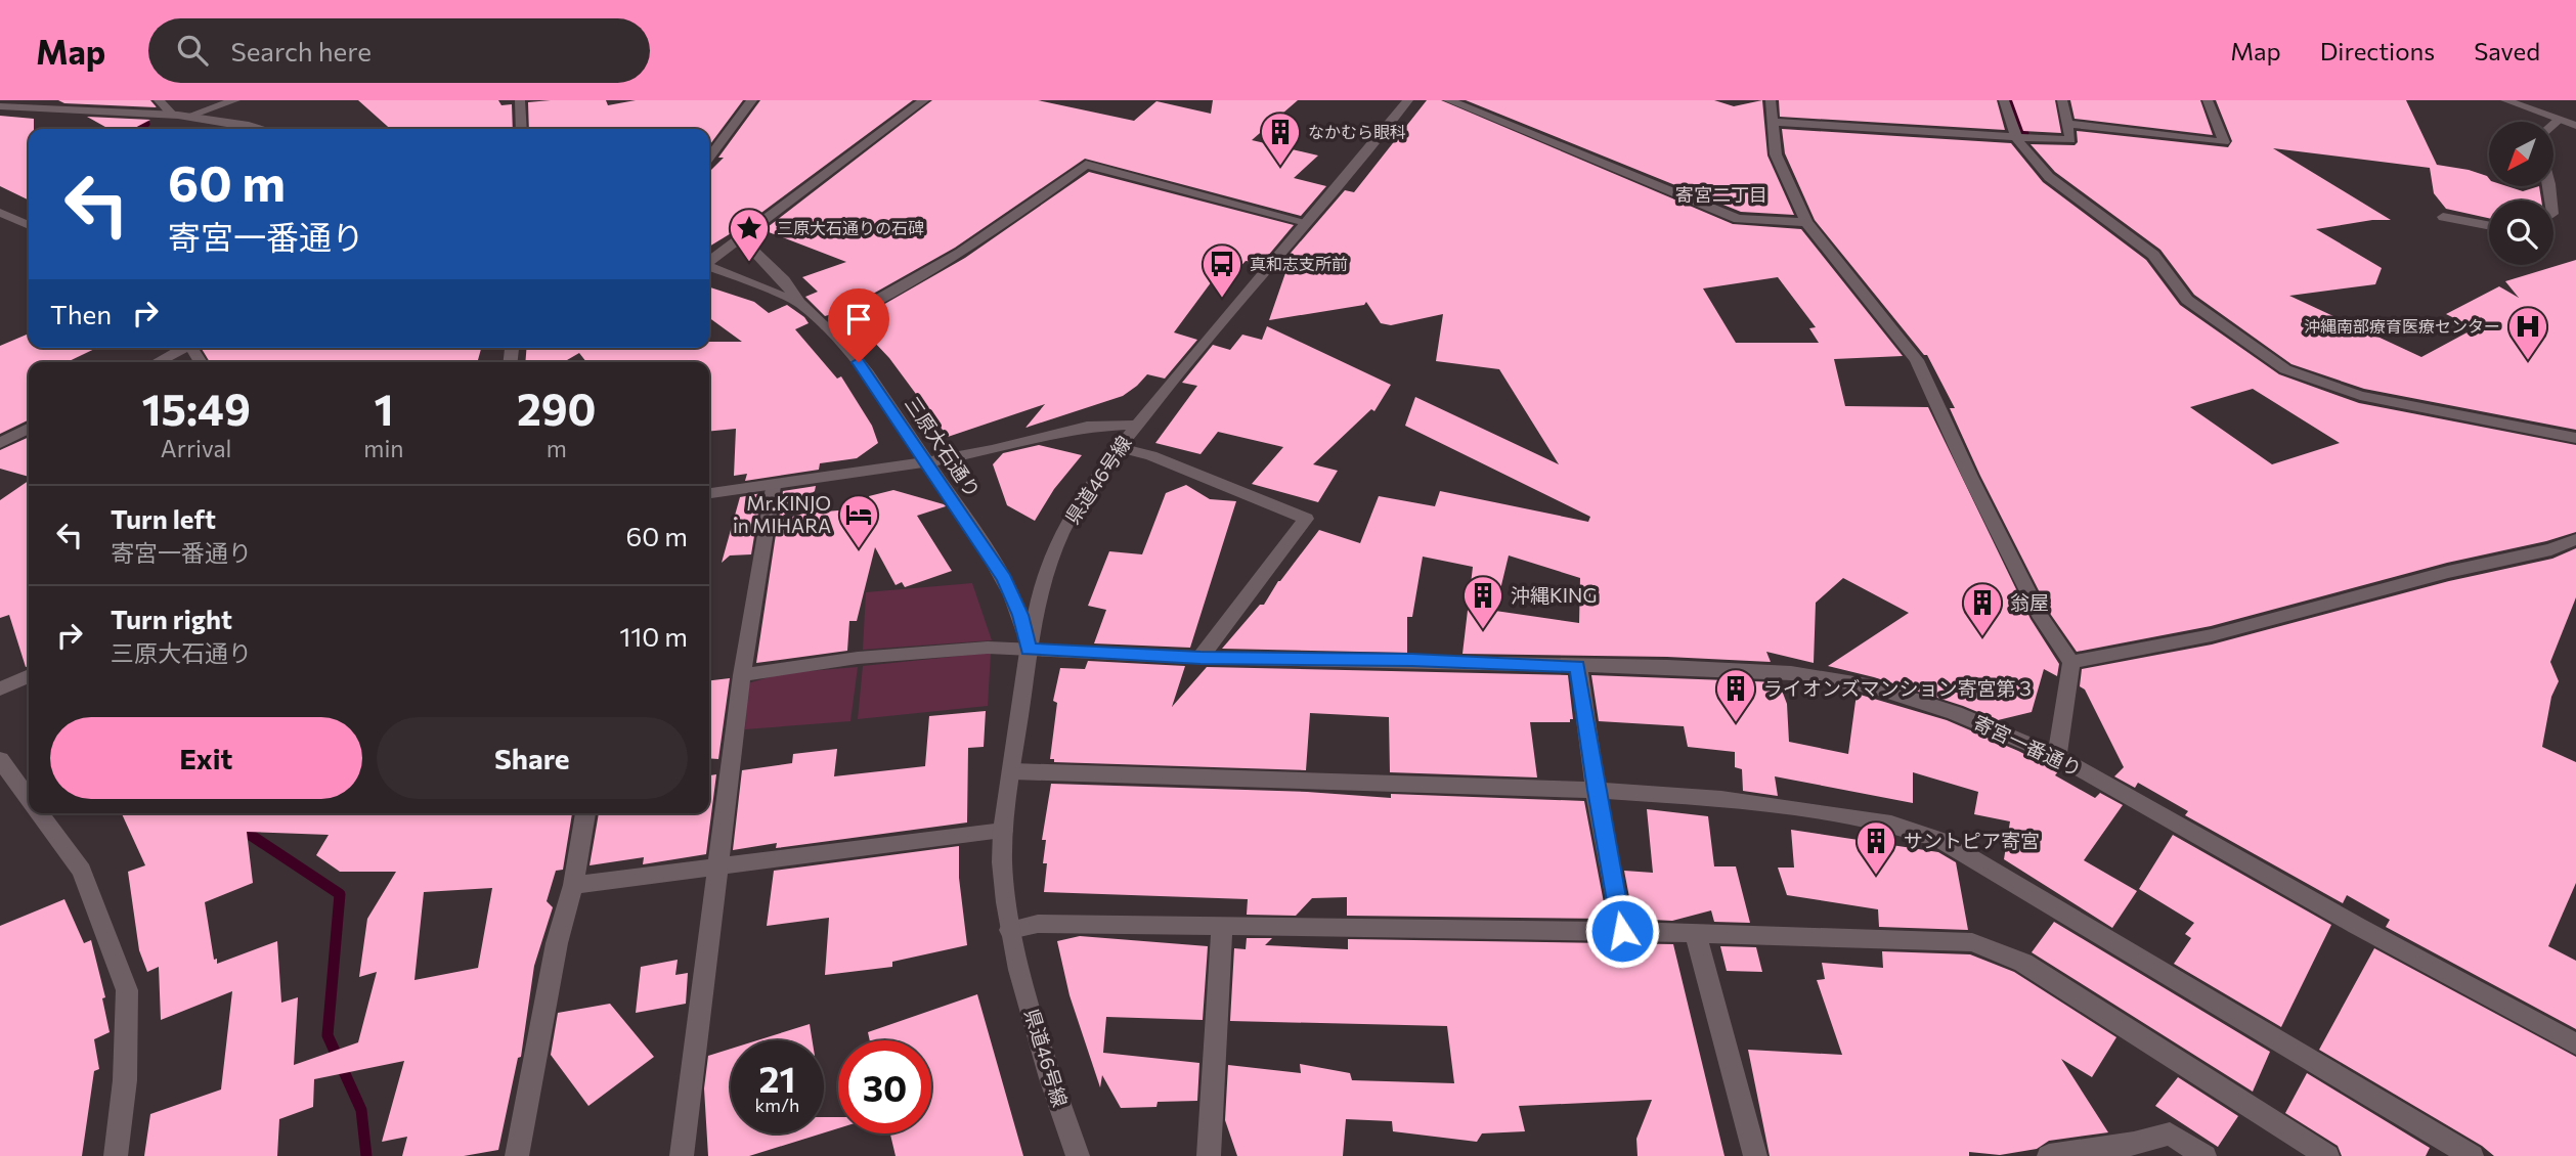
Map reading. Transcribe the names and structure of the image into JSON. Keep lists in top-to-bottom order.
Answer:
{
  "streets": {
    "street": ["三原大石通り", "県道46号線", "寄宮一番通り"]
  },
  "crossings": [
    ["三原大石通り", "県道46号線"],
    ["三原大石通り", "寄宮一番通り"],
    ["県道46号線", "寄宮一番通り"]
  ],
  "districts": ["寄宮二丁目"],
  "places": {
    "building": [
      "なかむら眼科",
      "沖縄KING",
      "翁屋",
      "ライオンズマンション寄宮第３",
      "サントピア寄宮"
    ],
    "place": ["三原大石通りの石碑"],
    "bus stop": ["真和志支所前"],
    "hospital": ["沖縄南部療育医療センター"],
    "hotel": ["Mr.KINJO in MIHARA"]
  },
  "north": "bottom left",
  "page": {
    "header": "Map",
    "search": "Search here",
    "nav": ["Map", "Directions", "Saved"],
    "turn": ["60 m", "寄宮一番通り"],
    "then": "Then",
    "eta": [
      "15:49",
      "Arrival",
      "1",
      "min",
      "290",
      "m"
    ],
    "list": [
      {
        "name": "Turn left",
        "note": "寄宮一番通り",
        "value": "60 m"
      },
      {
        "name": "Turn right",
        "note": "三原大石通り",
        "value": "110 m"
      }
    ],
    "buttons": ["Exit", "Share"],
    "speed": "21 km/h",
    "limit": "30"
  }
}
